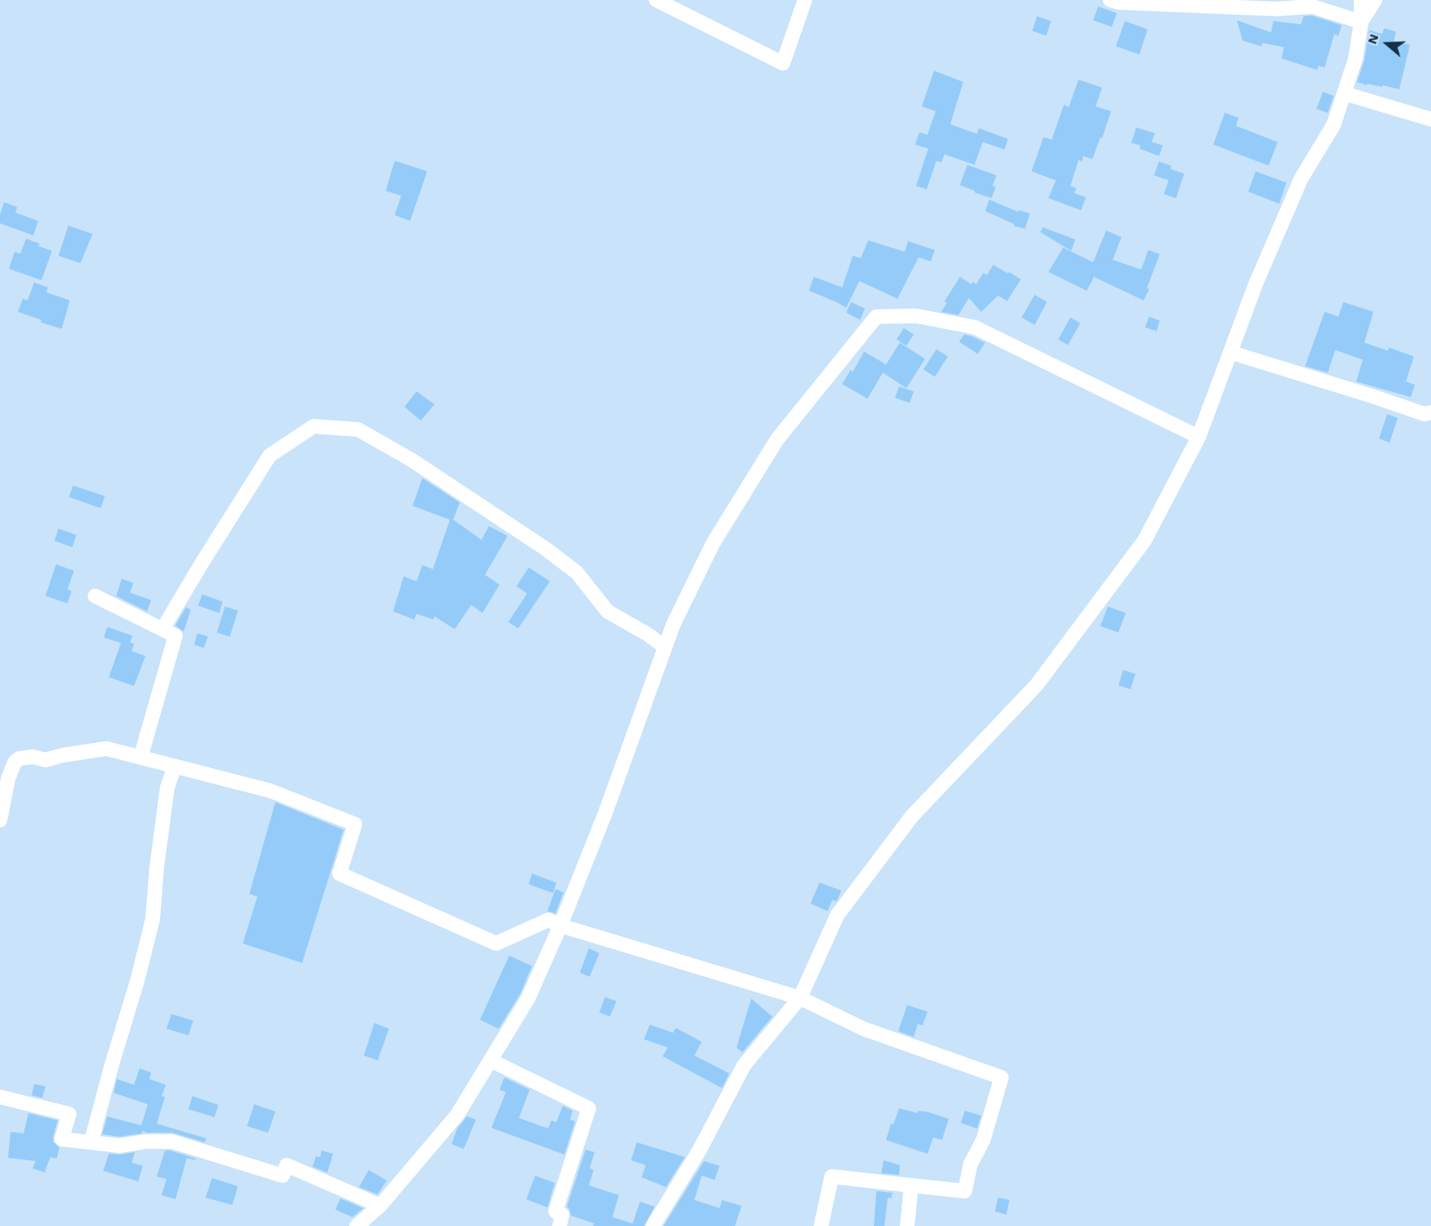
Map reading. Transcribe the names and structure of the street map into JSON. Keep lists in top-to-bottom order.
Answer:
{
  "north": "left"
}
